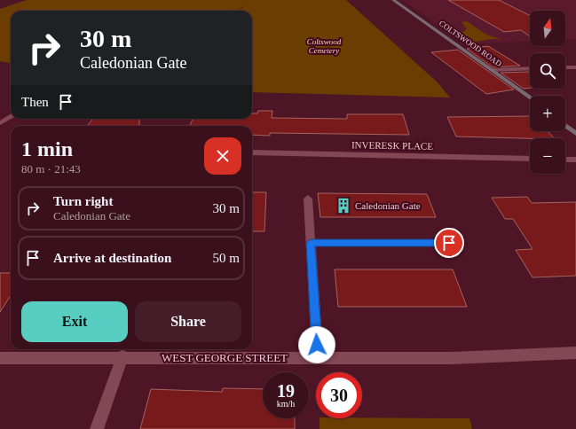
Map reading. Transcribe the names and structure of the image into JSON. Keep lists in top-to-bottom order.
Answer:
{
  "streets": {
    "main road": ["COLTSWOOD ROAD"],
    "street": ["INVERESK PLACE", "WEST GEORGE STREET"]
  },
  "parks": ["Coltswood Cemetery"],
  "places": {
    "building": ["Caledonian Gate"]
  },
  "north": "top",
  "page": {
    "map_buttons": ["+", "−"],
    "turn": ["30 m", "Caledonian Gate"],
    "then": "Then",
    "heading": ["1 min", "80 m · 21:43"],
    "list": [
      {
        "name": "Turn right",
        "note": "Caledonian Gate",
        "value": "30 m"
      },
      {
        "name": "Arrive at destination",
        "value": "50 m"
      }
    ],
    "buttons": ["Exit", "Share"],
    "speed": "19 km/h",
    "limit": "30"
  }
}
